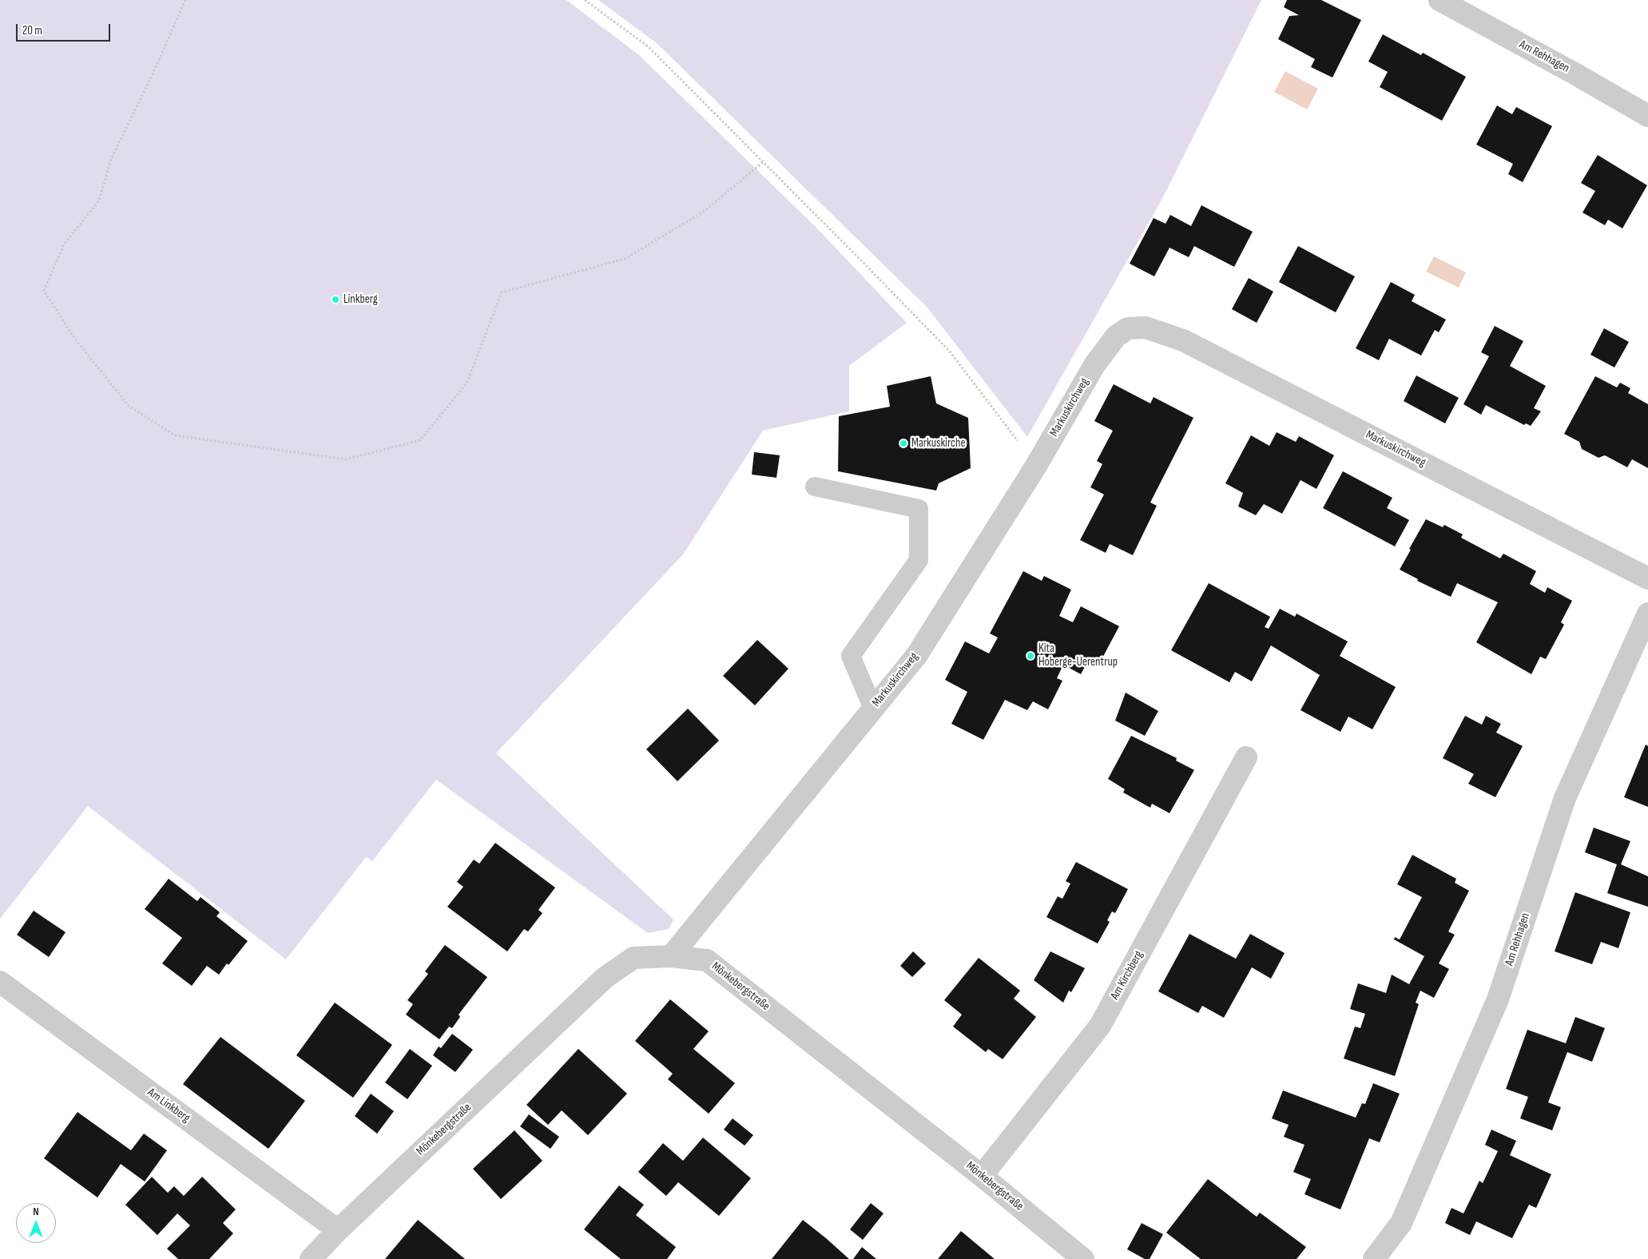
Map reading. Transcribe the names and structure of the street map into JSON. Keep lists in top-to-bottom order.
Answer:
{
  "streets": {
    "street": [
      "Am Rehhagen",
      "Markuskirchweg",
      "Am Kirchberg",
      "Mönkebergstraße",
      "Am Linkberg"
    ]
  },
  "crossings": [
    ["Markuskirchweg", "Mönkebergstraße"],
    ["Am Kirchberg", "Mönkebergstraße"],
    ["Mönkebergstraße", "Am Linkberg"]
  ],
  "places": ["Linkberg", "Markuskirche", "Kita Hoberge-Uerentrup"],
  "scale_bar": "20 m",
  "north": "top"
}
